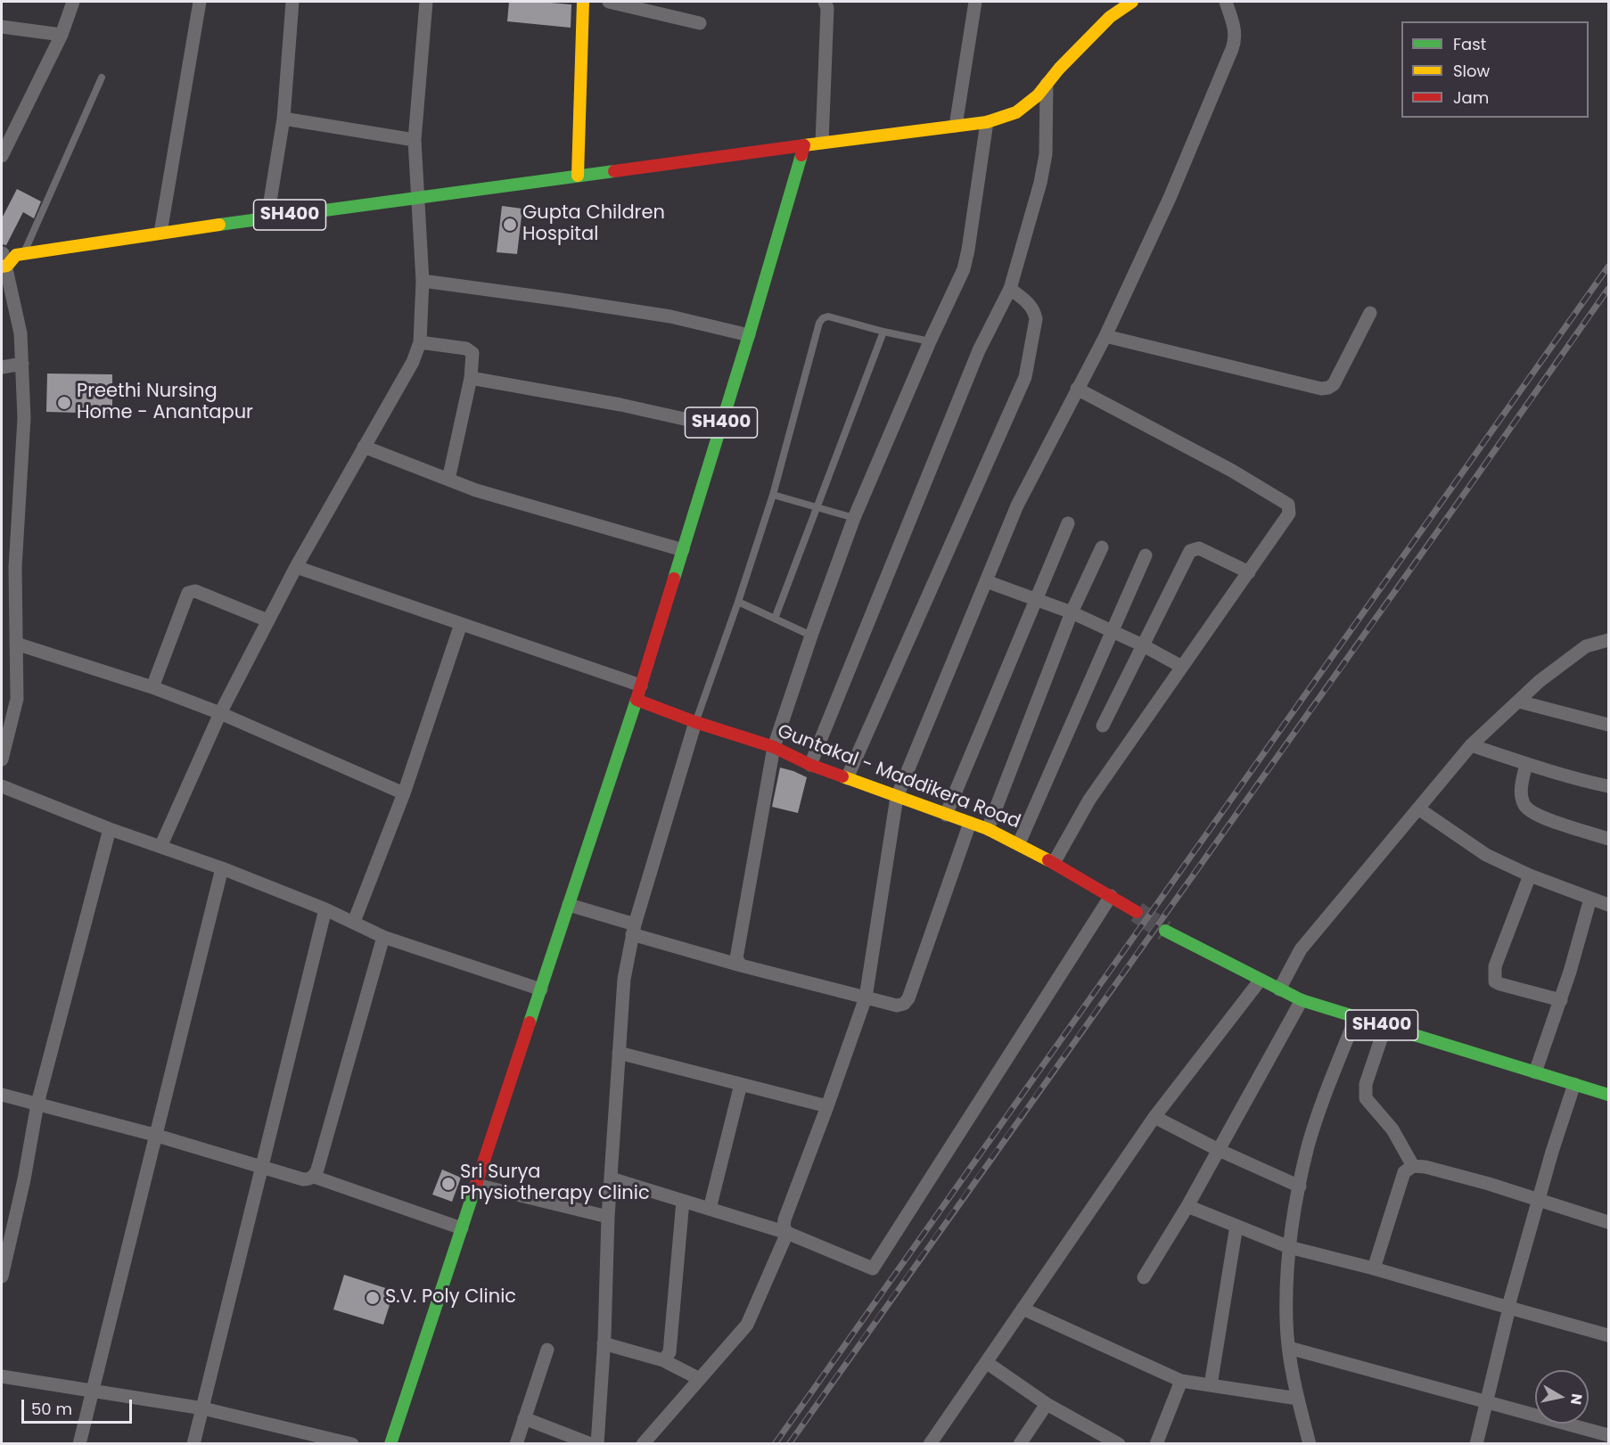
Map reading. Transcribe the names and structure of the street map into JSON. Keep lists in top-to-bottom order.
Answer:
{
  "streets": {
    "main road": ["SH400", "Guntakal - Maddikera Road"]
  },
  "crossings": [
    ["SH400", "Guntakal - Maddikera Road"]
  ],
  "places": [
    "Gupta Children Hospital",
    "Preethi Nursing Home - Anantapur",
    "Sri Surya Physiotherapy Clinic",
    "S.V. Poly Clinic"
  ],
  "legend": ["Fast", "Slow", "Jam"],
  "scale_bar": "50 m",
  "north": "right"
}
